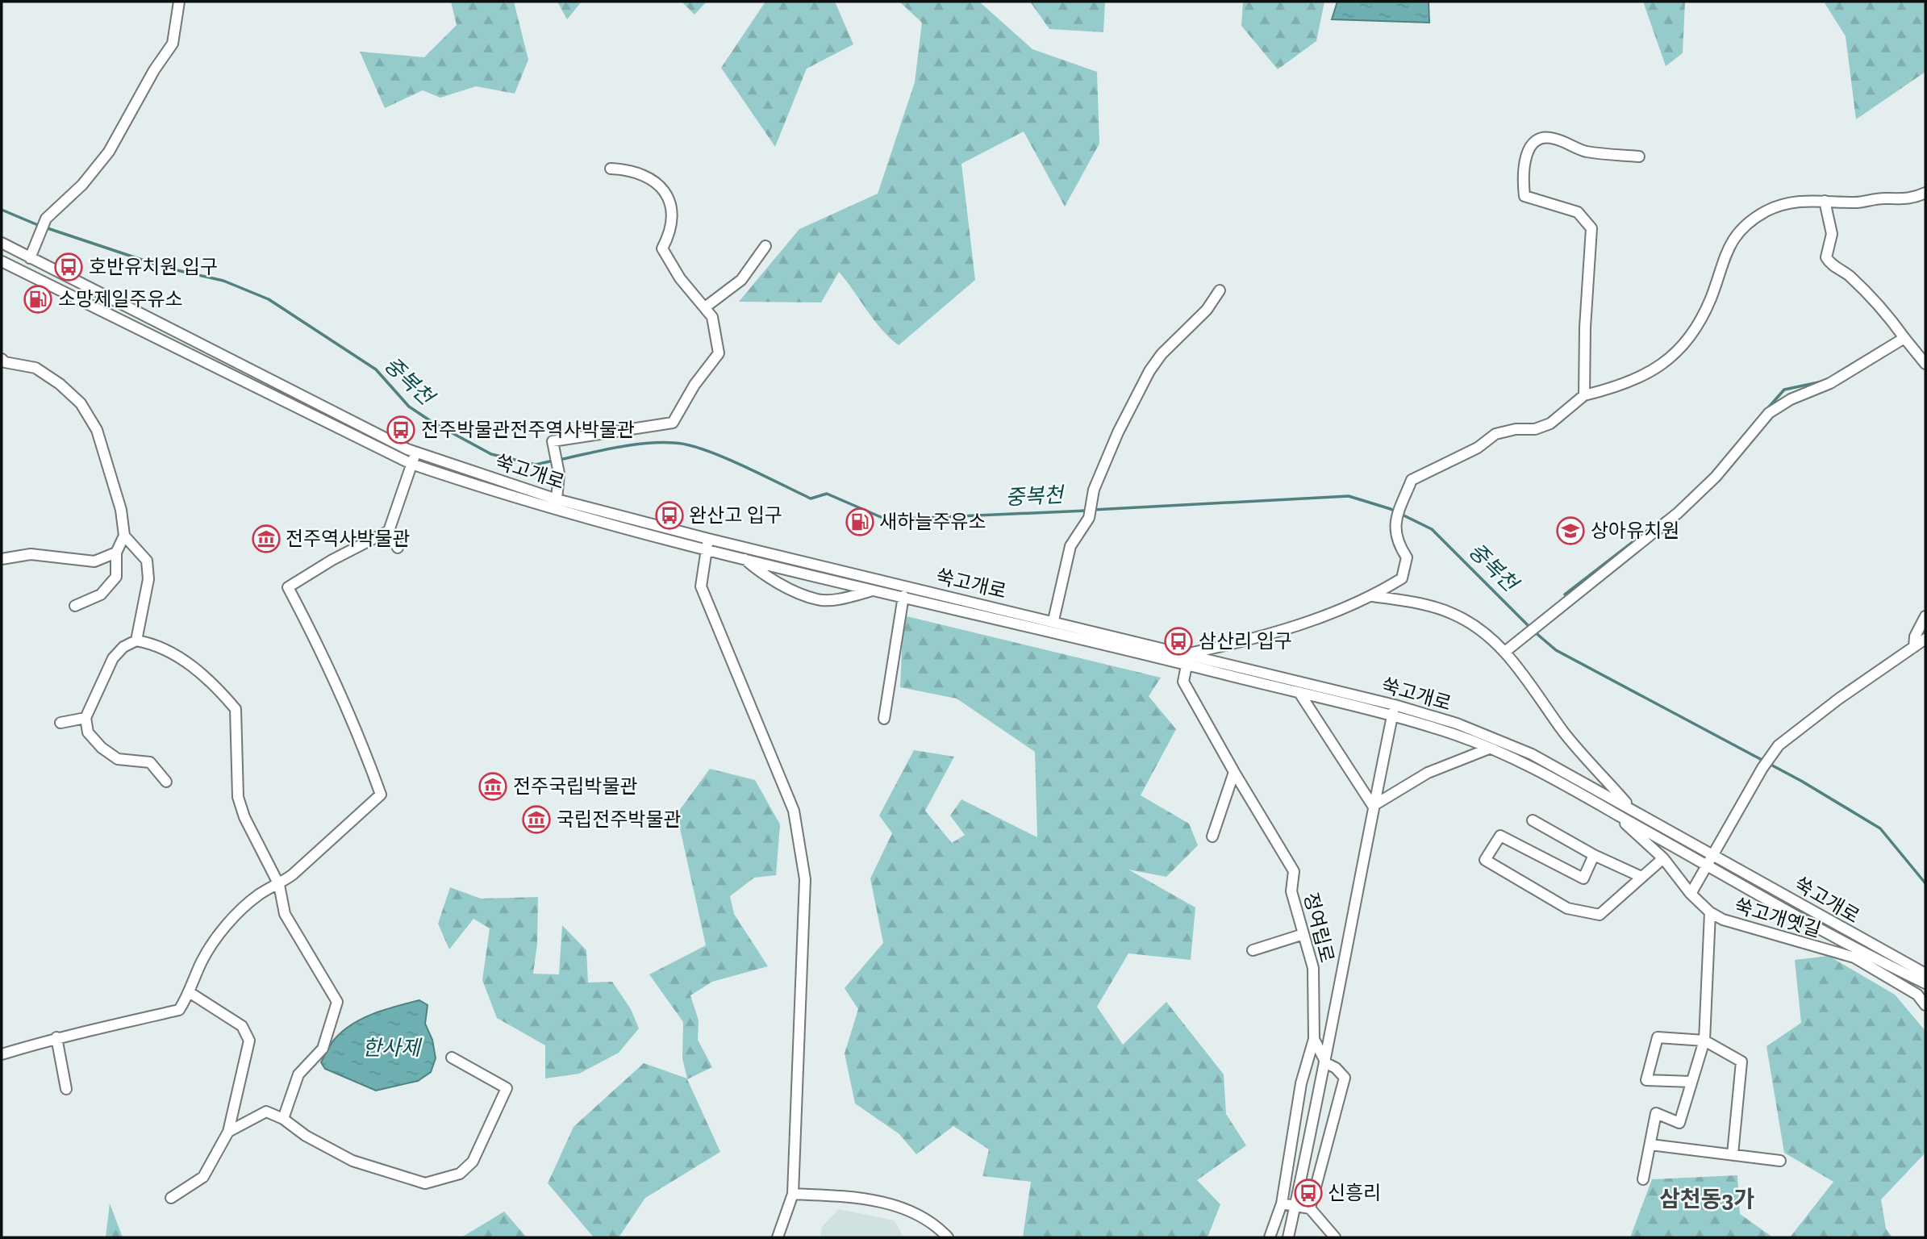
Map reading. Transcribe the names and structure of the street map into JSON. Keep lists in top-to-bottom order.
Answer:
{
  "streets": {
    "street": ["쑥고개로", "쑥고개옛길", "정여립로"]
  },
  "crossings": [
    ["쑥고개로", "쑥고개옛길"],
    ["쑥고개로", "정여립로"]
  ],
  "districts": ["삼천동3가"],
  "water": ["중복천", "한사제"],
  "places": {
    "bus stop": [
      "호반유치원 입구",
      "전주박물관전주역사박물관",
      "완산고 입구",
      "삼산리 입구",
      "신흥리"
    ],
    "fuel station": ["소망제일주유소", "새하늘주유소"],
    "school or university": ["상아유치원"],
    "museum": ["전주역사박물관", "전주국립박물관", "국립전주박물관"]
  }
}
